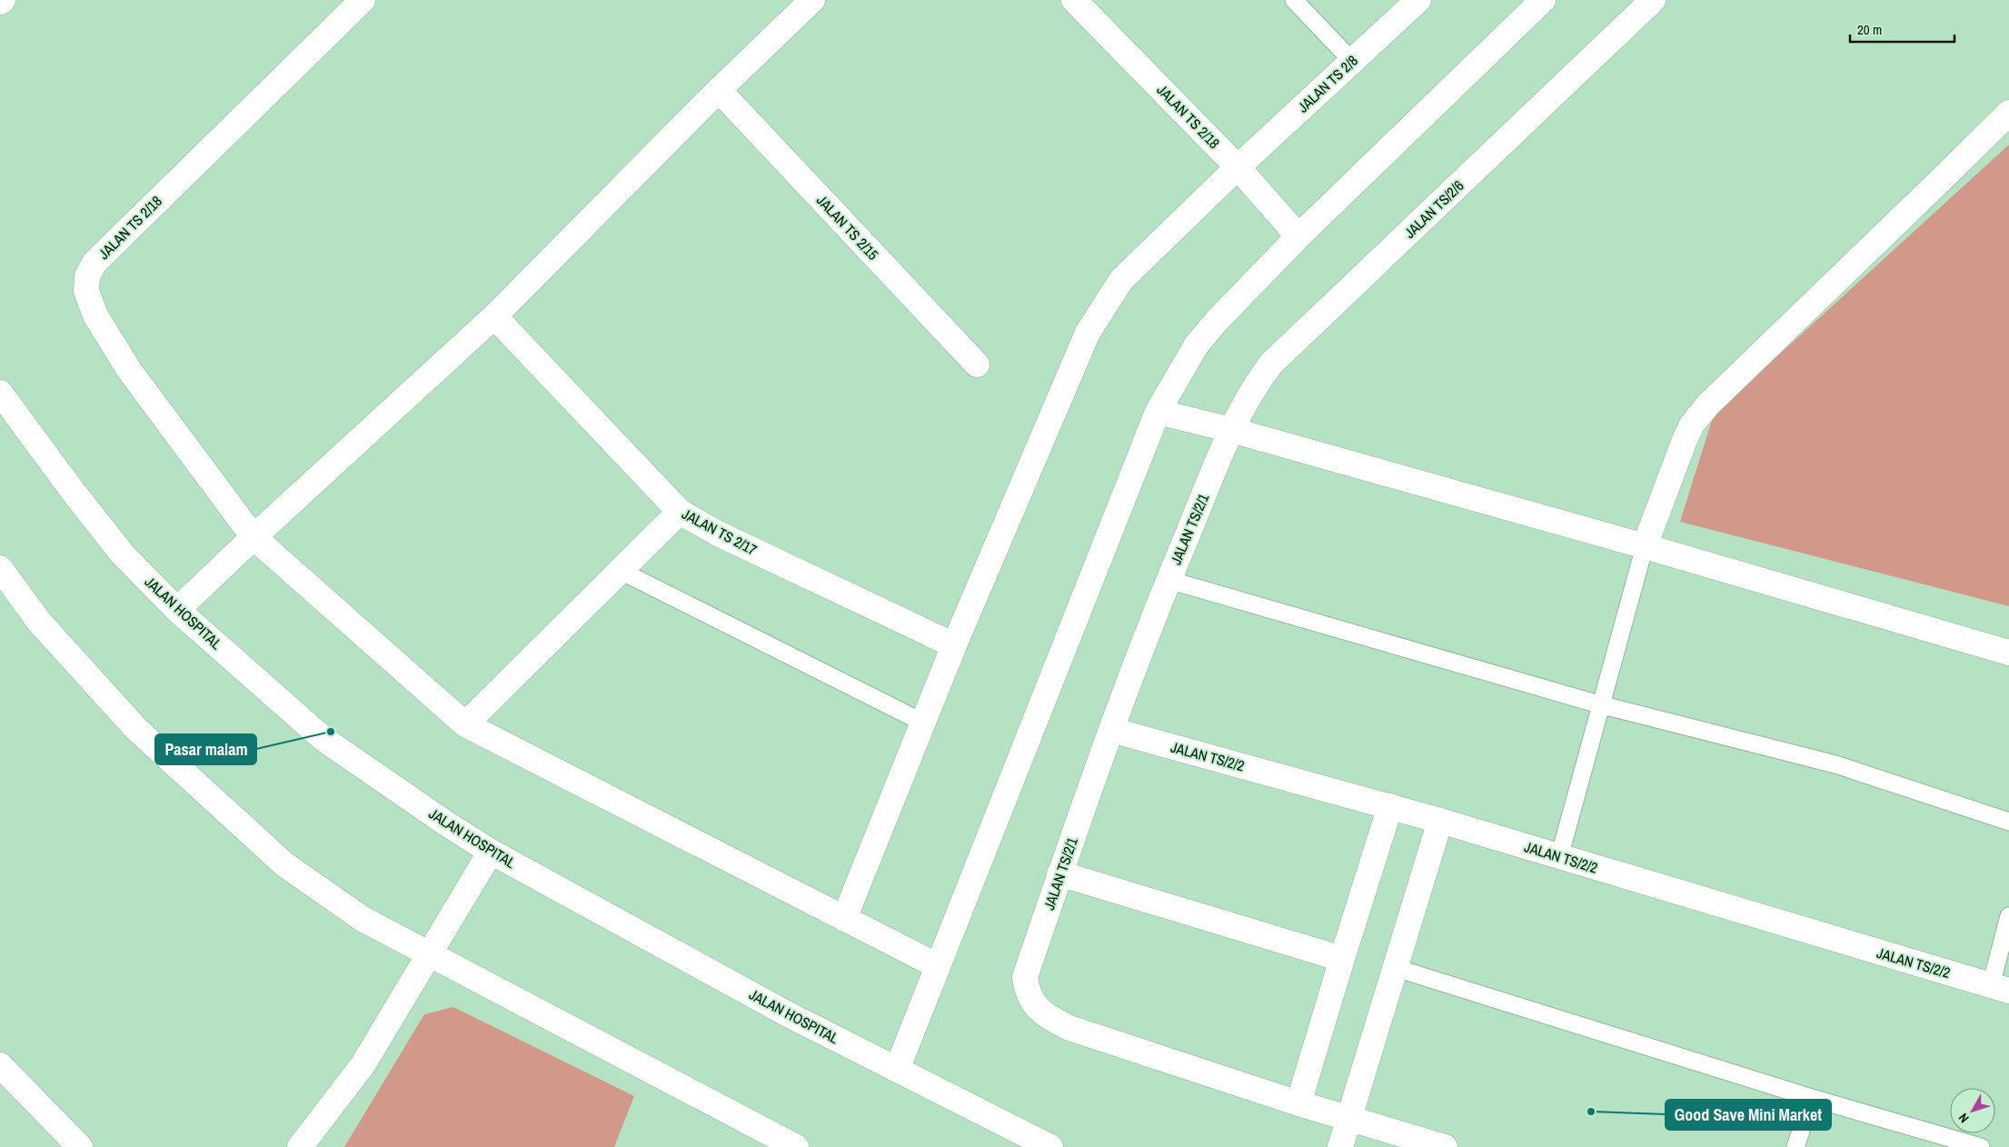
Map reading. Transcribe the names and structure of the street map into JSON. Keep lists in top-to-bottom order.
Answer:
{
  "streets": {
    "street": [
      "JALAN TS 2/8",
      "JALAN TS 2/18",
      "JALAN TS/2/6",
      "JALAN TS 2/15",
      "JALAN TS/2/1",
      "JALAN TS 2/17",
      "JALAN HOSPITAL",
      "JALAN TS/2/2"
    ]
  },
  "crossings": [
    ["JALAN TS 2/8", "JALAN TS 2/18"],
    ["JALAN TS 2/8", "JALAN TS 2/17"],
    ["JALAN TS/2/6", "JALAN TS/2/1"],
    ["JALAN TS/2/1", "JALAN TS/2/2"]
  ],
  "places": ["Pasar malam", "Good Save Mini Market"],
  "scale_bar": "20 m",
  "north": "bottom left"
}
